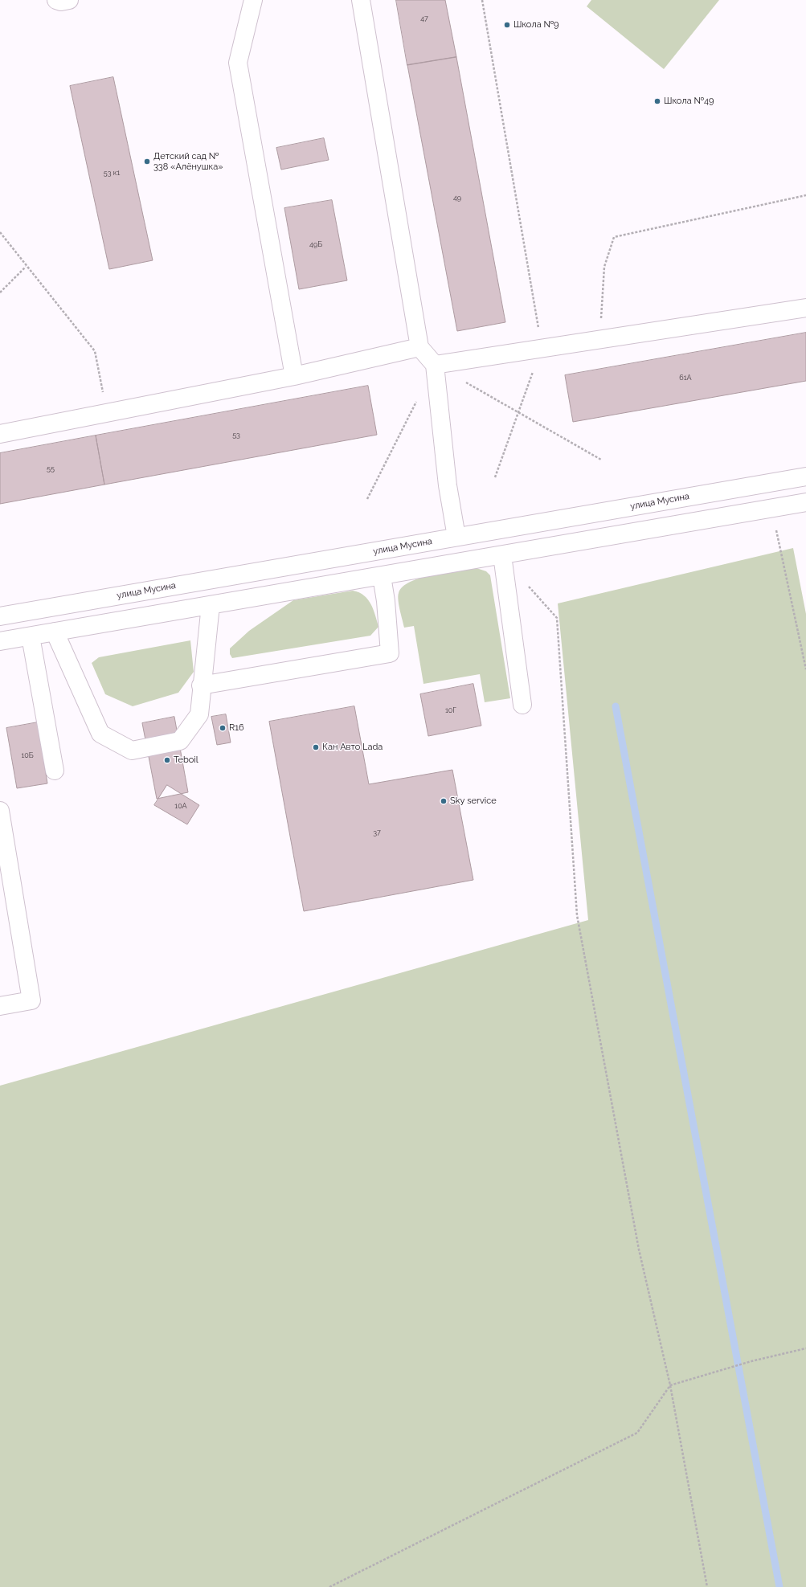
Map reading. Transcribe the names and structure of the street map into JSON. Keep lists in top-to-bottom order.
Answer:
{
  "streets": {
    "street": ["улица Мусина"]
  },
  "places": [
    "Школа №9",
    "Школа №49",
    "Детский сад № 338 «Алёнушка»",
    "R16",
    "Кан Авто Lada",
    "Teboil",
    "Sky service"
  ],
  "house_numbers": [
    "47",
    "53 к1",
    "49",
    "49Б",
    "61А",
    "53",
    "55",
    "10Г",
    "10Б",
    "10А",
    "37"
  ]
}
